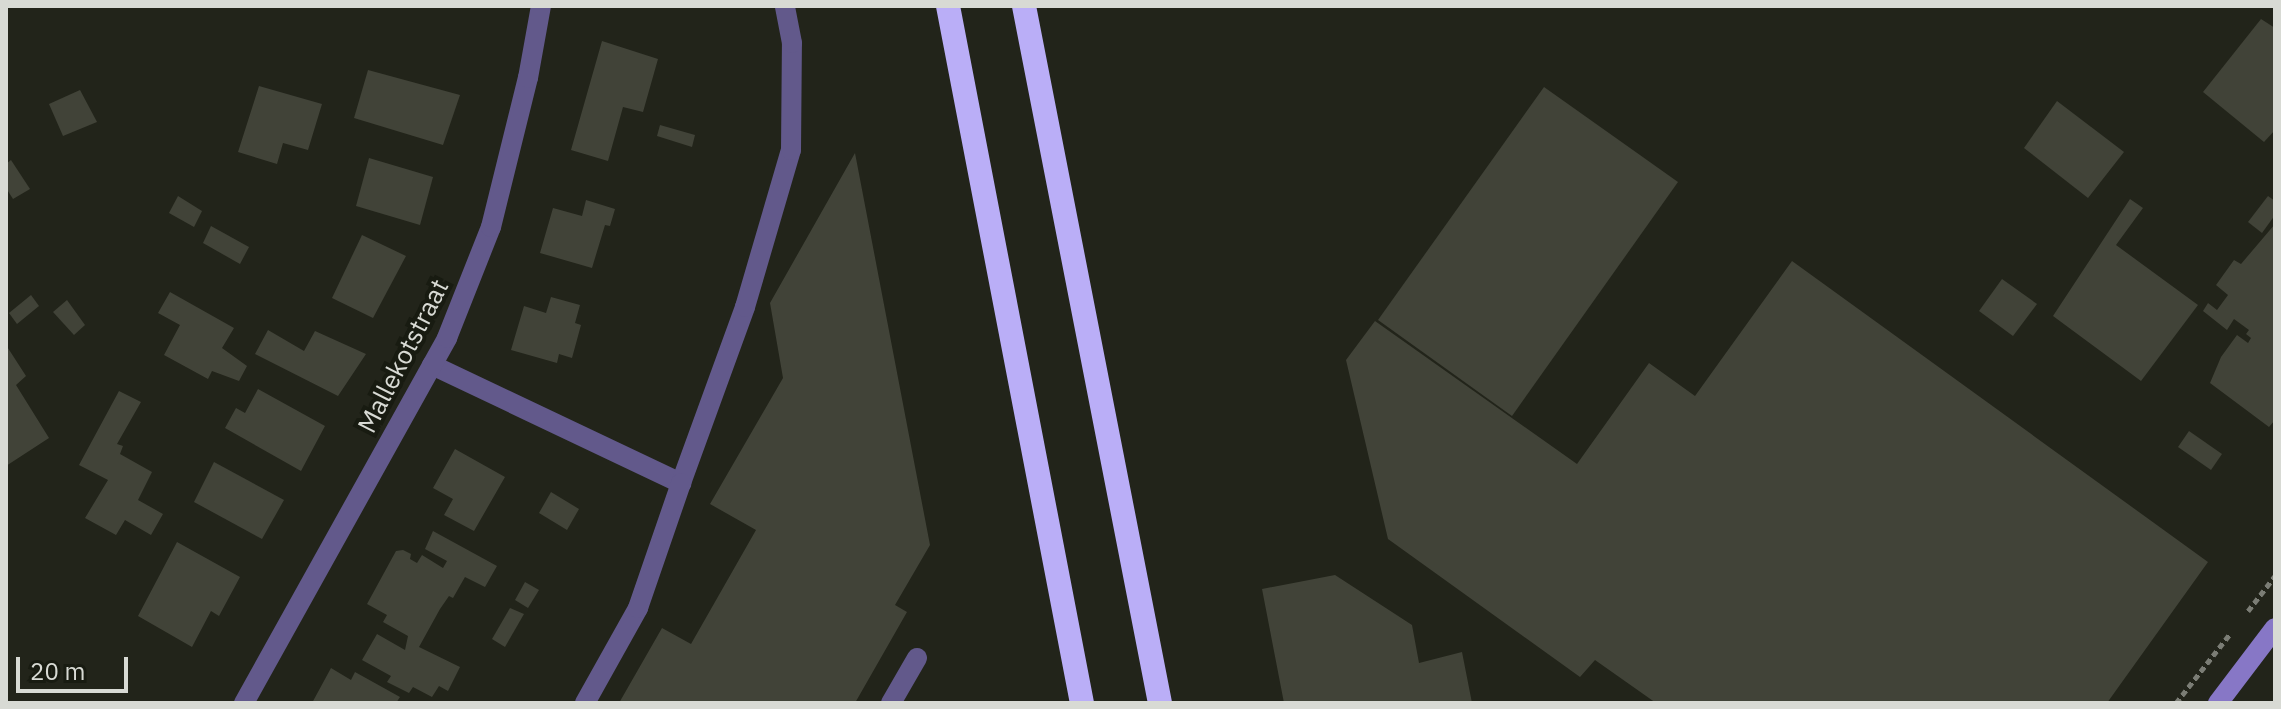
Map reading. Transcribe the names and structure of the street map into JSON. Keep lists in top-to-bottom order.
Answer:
{
  "streets": {
    "street": ["Mallekotstraat"]
  },
  "scale_bar": "20 m"
}
